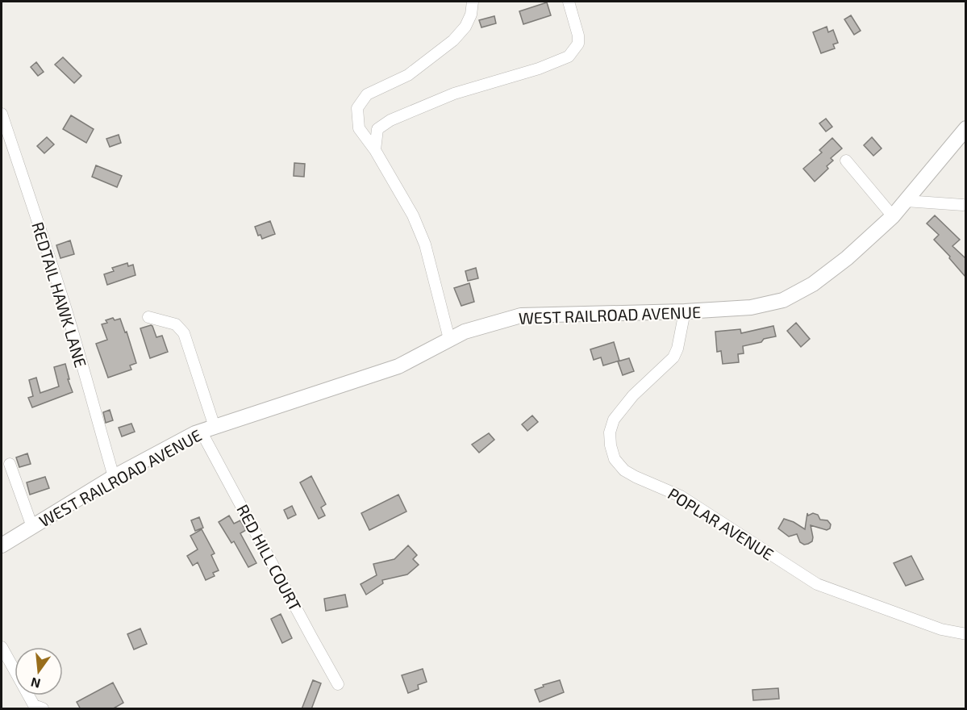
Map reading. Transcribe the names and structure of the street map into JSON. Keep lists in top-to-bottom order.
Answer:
{
  "streets": {
    "main road": ["WEST RAILROAD AVENUE"],
    "street": ["REDTAIL HAWK LANE", "POPLAR AVENUE", "RED HILL COURT"]
  },
  "crossings": [
    ["REDTAIL HAWK LANE", "WEST RAILROAD AVENUE"],
    ["WEST RAILROAD AVENUE", "POPLAR AVENUE"],
    ["WEST RAILROAD AVENUE", "RED HILL COURT"]
  ],
  "north": "bottom"
}
